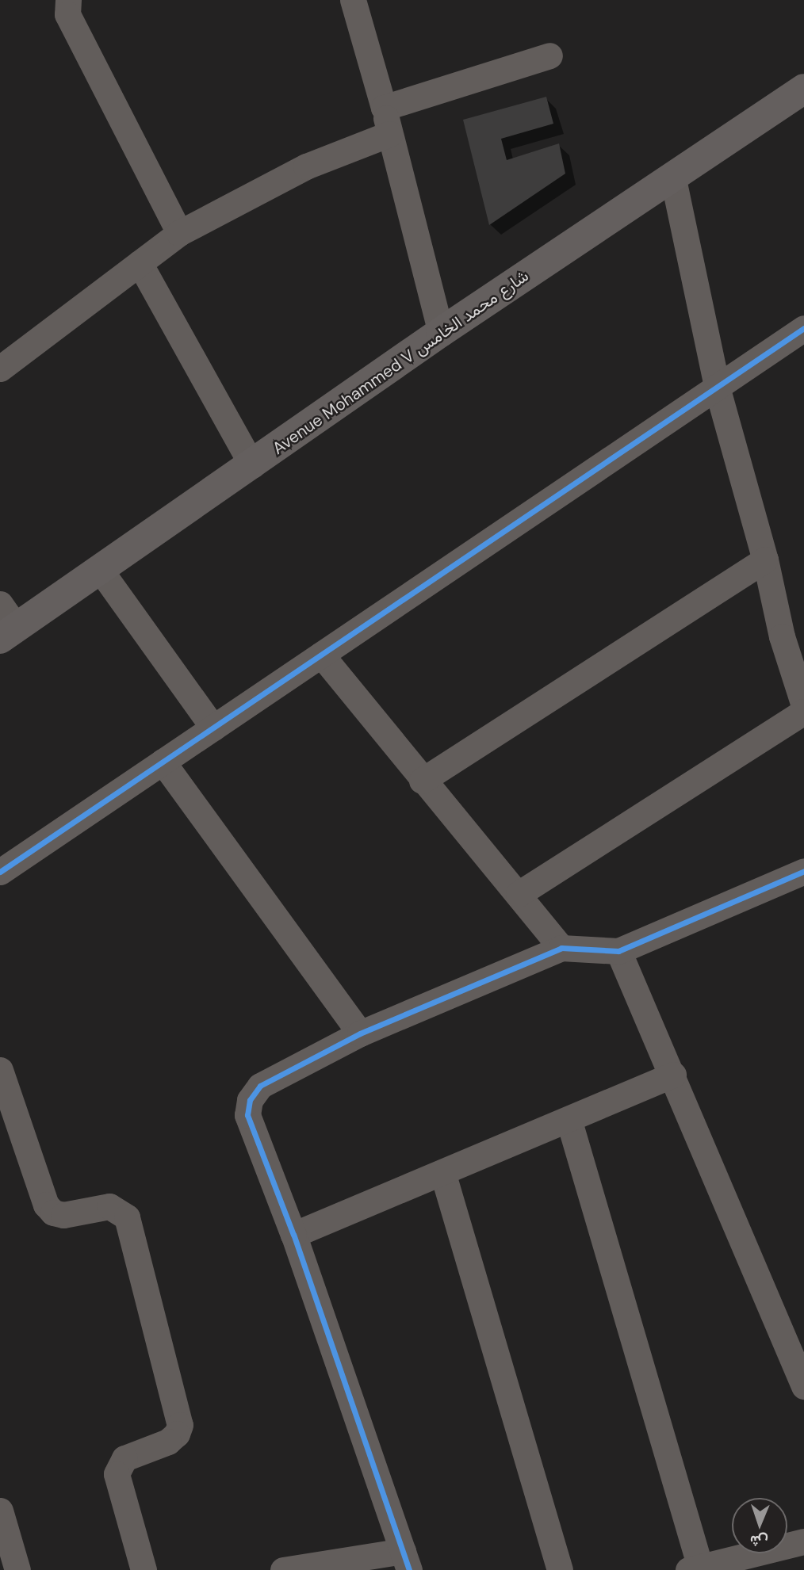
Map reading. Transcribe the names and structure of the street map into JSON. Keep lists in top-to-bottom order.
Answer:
{
  "streets": {
    "main road": ["Avenue Mohammed V شارع محمد الخامس"]
  },
  "north": "bottom"
}
